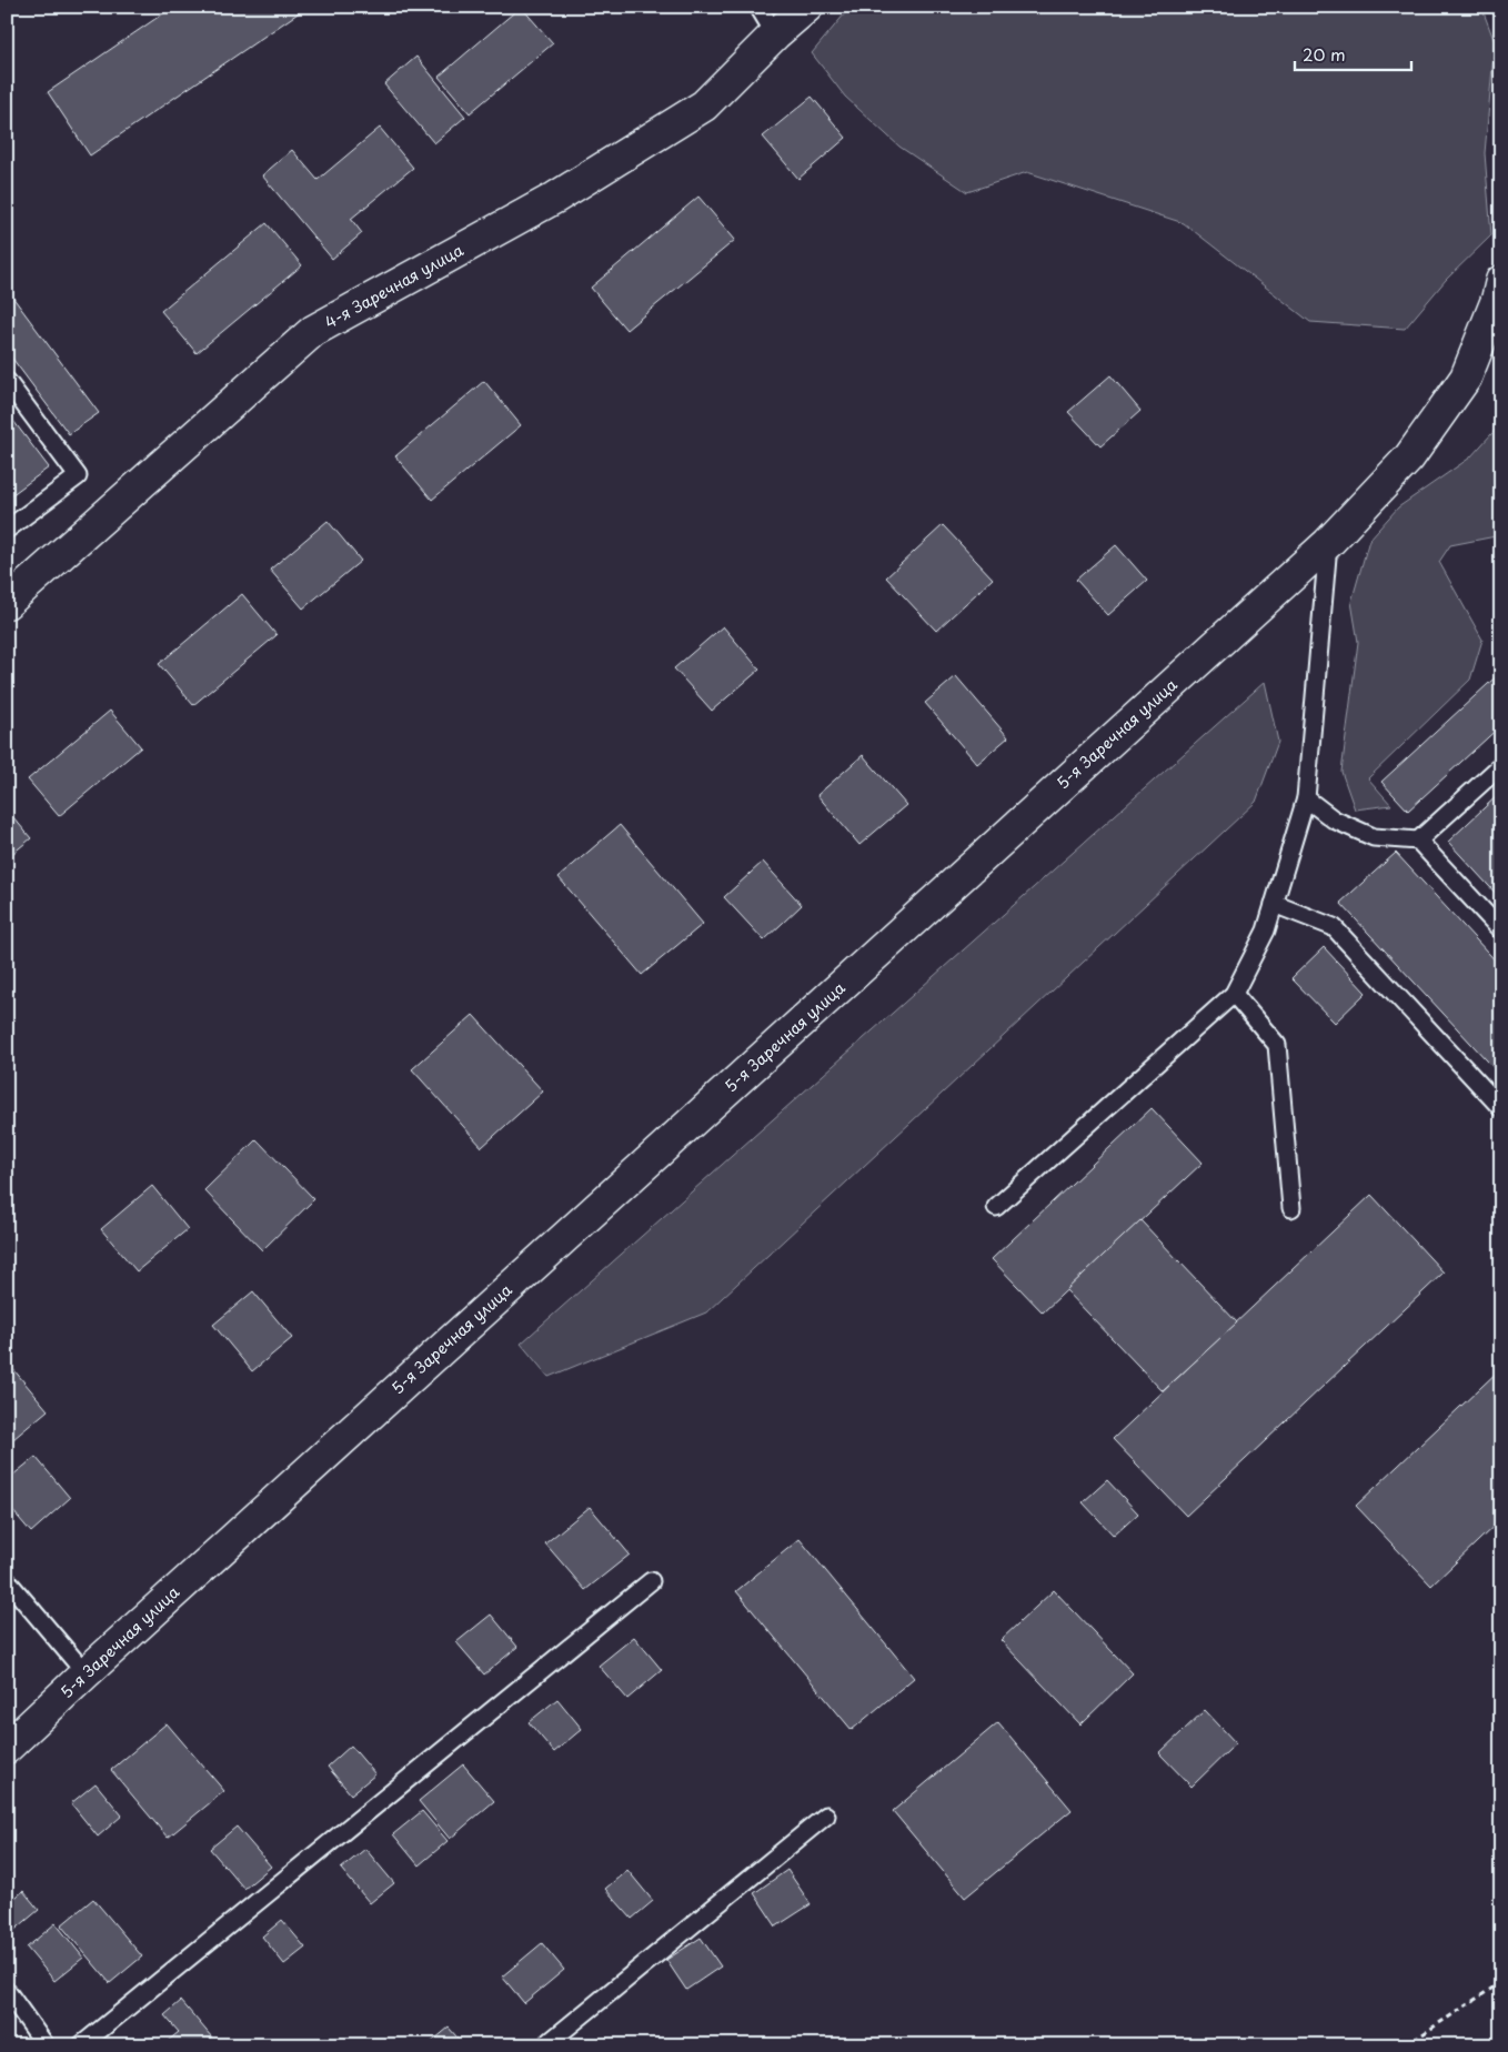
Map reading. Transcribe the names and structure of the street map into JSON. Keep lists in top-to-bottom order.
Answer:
{
  "streets": {
    "street": ["4-я Заречная улица", "5-я Заречная улица"]
  },
  "scale_bar": "20 m"
}
